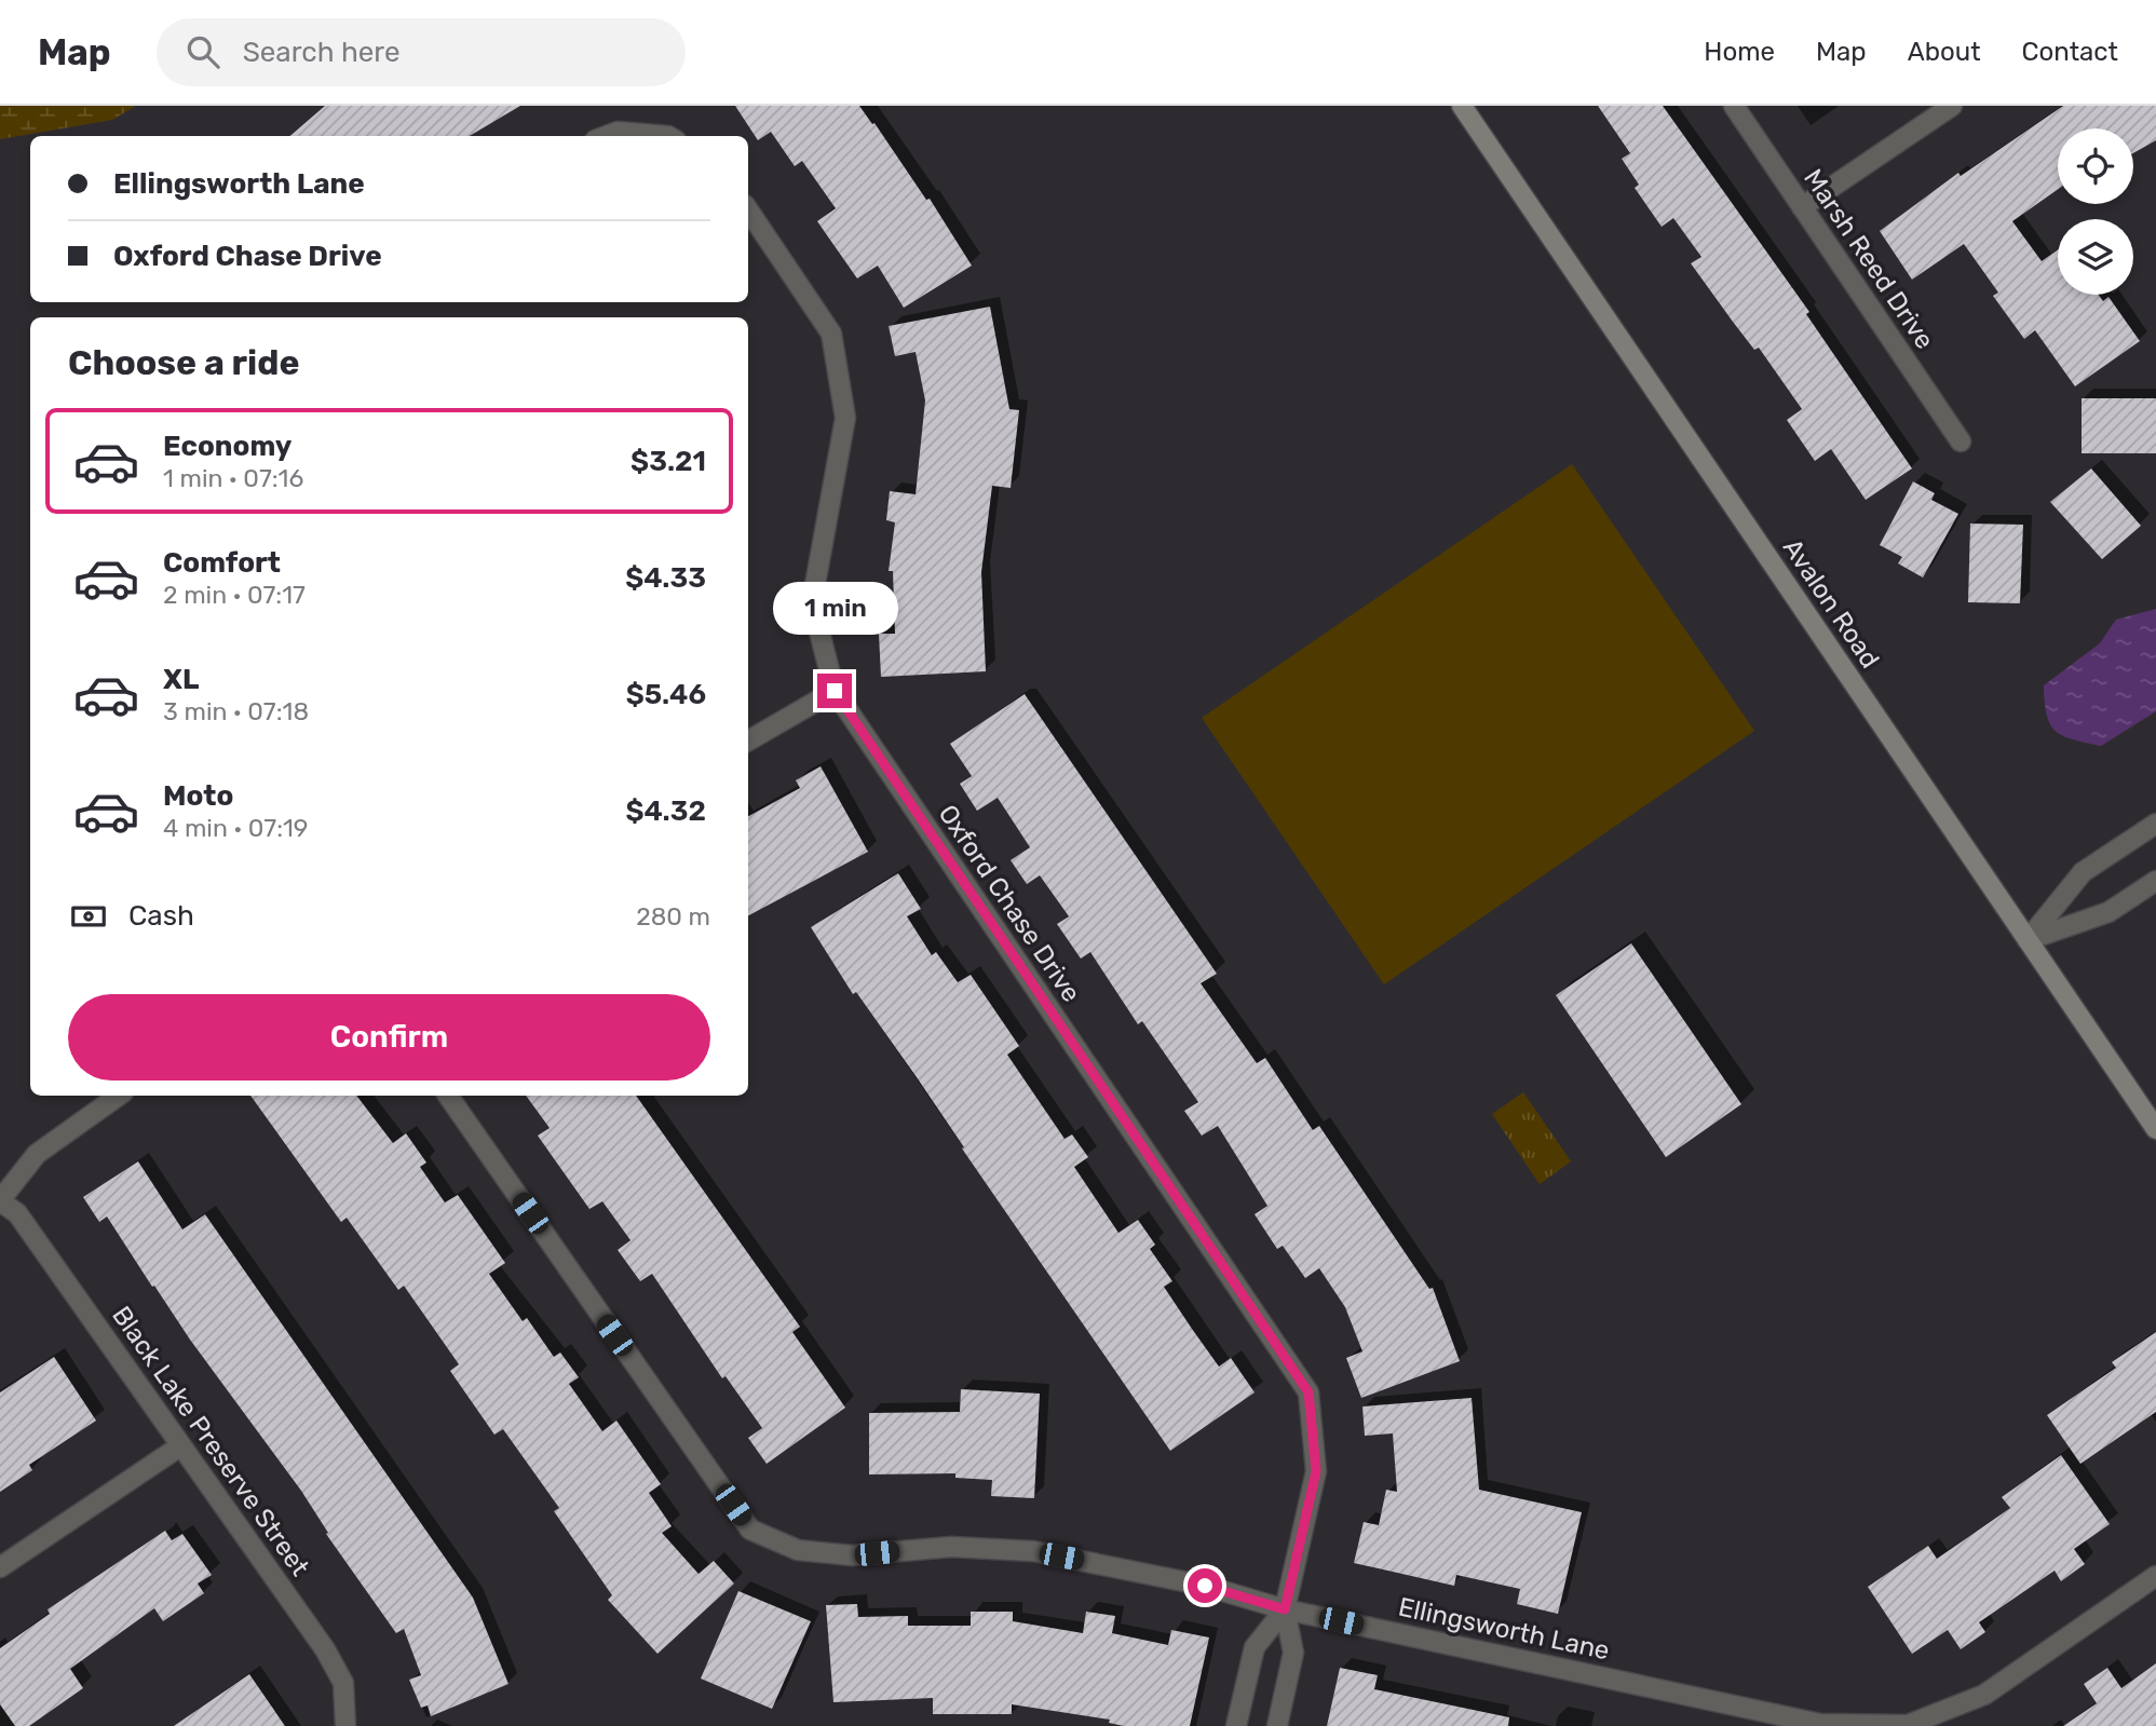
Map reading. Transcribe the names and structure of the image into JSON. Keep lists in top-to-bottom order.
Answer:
{
  "streets": {
    "main road": ["Avalon Road"],
    "street": [
      "Marsh Reed Drive",
      "Oxford Chase Drive",
      "Black Lake Preserve Street",
      "Ellingsworth Lane"
    ]
  },
  "crossings": [
    ["Oxford Chase Drive", "Ellingsworth Lane"]
  ],
  "page": {
    "header": "Map",
    "search": "Search here",
    "nav": [
      "Home",
      "Map",
      "About",
      "Contact"
    ],
    "banner": ["Ellingsworth Lane", "Oxford Chase Drive"],
    "heading": "Choose a ride",
    "list": [
      {
        "name": "Economy",
        "note": "1 min · 07:16",
        "value": "$3.21"
      },
      {
        "name": "Comfort",
        "note": "2 min · 07:17",
        "value": "$4.33"
      },
      {
        "name": "XL",
        "note": "3 min · 07:18",
        "value": "$5.46"
      },
      {
        "name": "Moto",
        "note": "4 min · 07:19",
        "value": "$4.32"
      }
    ],
    "bubble": "1 min",
    "pay": ["Cash", "280 m"],
    "buttons": "Confirm"
  }
}
